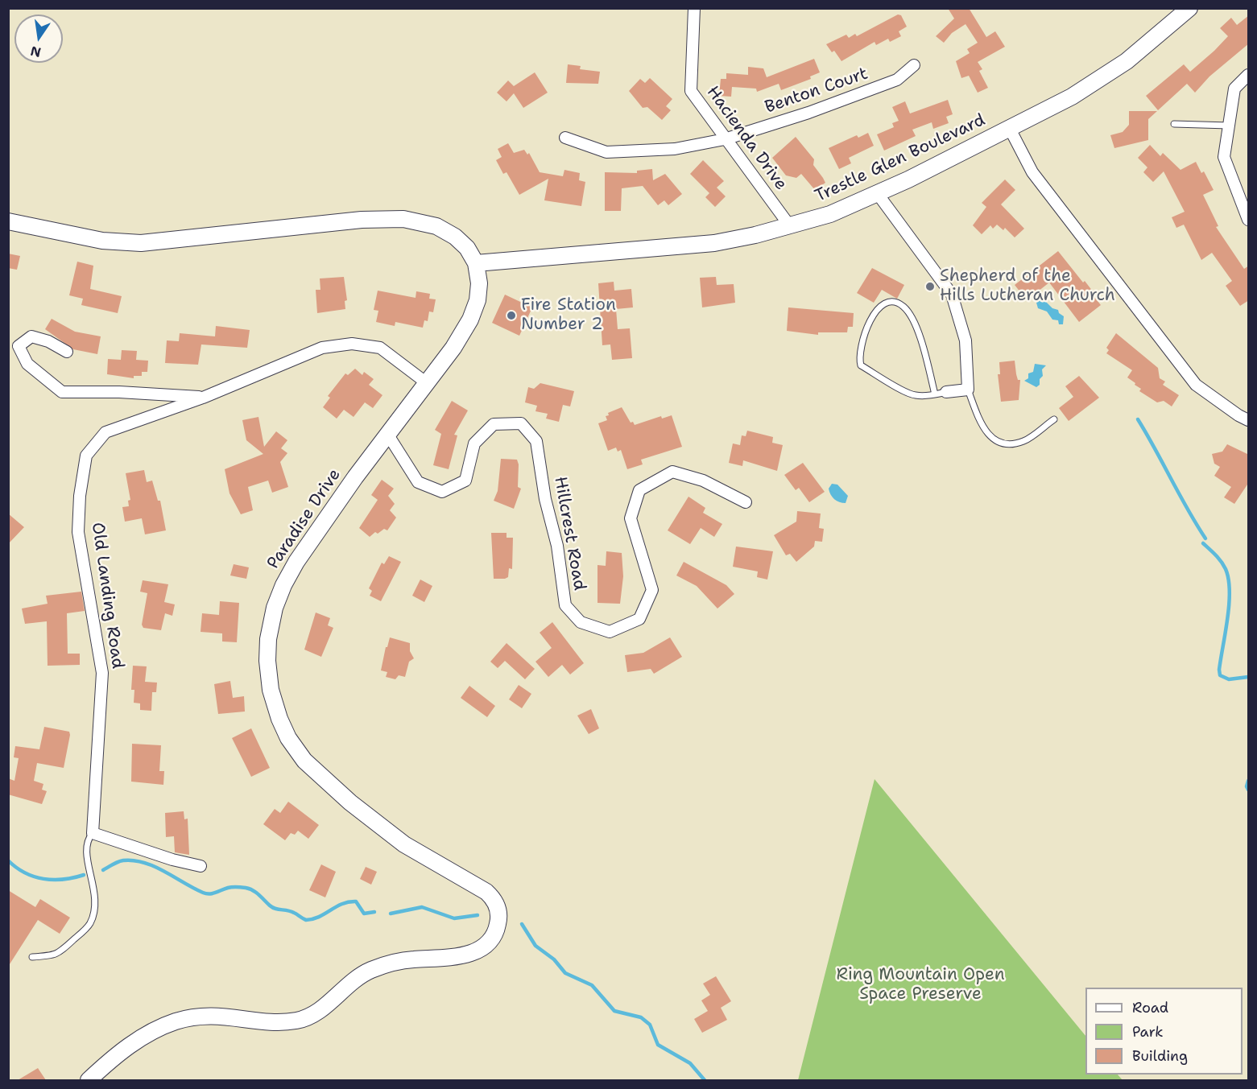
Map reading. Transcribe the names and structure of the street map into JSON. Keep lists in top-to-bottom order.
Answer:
{
  "streets": {
    "street": [
      "Benton Court",
      "Hacienda Drive",
      "Trestle Glen Boulevard",
      "Paradise Drive",
      "Hillcrest Road",
      "Old Landing Road"
    ]
  },
  "crossings": [
    ["Benton Court", "Hacienda Drive"],
    ["Hacienda Drive", "Trestle Glen Boulevard"],
    ["Trestle Glen Boulevard", "Paradise Drive"],
    ["Paradise Drive", "Hillcrest Road"],
    ["Paradise Drive", "Old Landing Road"]
  ],
  "parks": ["Ring Mountain Open Space Preserve"],
  "places": ["Shepherd of the Hills Lutheran Church", "Fire Station Number 2"],
  "legend": ["Road", "Park", "Building"],
  "north": "bottom"
}
